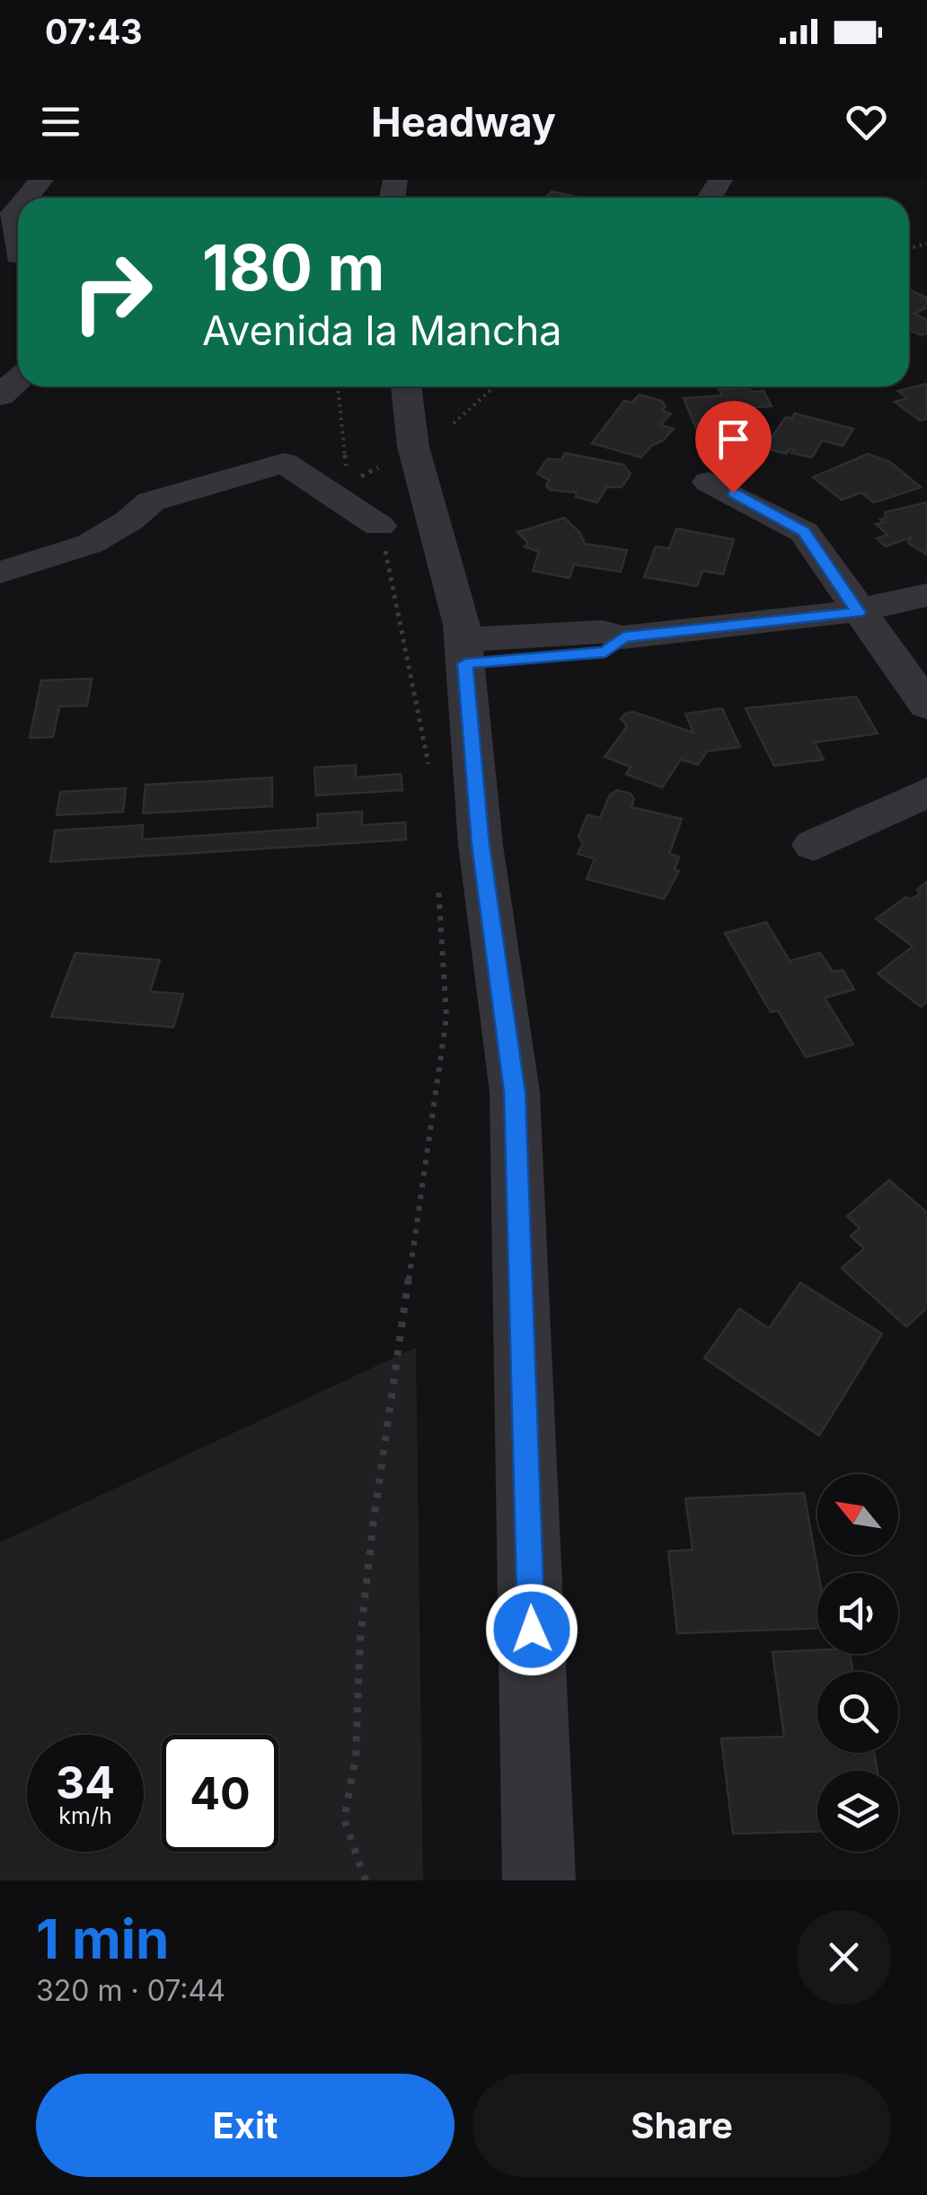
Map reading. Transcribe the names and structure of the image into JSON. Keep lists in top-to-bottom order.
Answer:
{
  "north": "top left",
  "page": {
    "status": "07:43",
    "header": "Headway",
    "turn": ["180 m", "Avenida la Mancha"],
    "speed": "34 km/h",
    "limit": "40",
    "heading": ["1 min", "320 m · 07:44"],
    "buttons": ["Exit", "Share"]
  }
}
